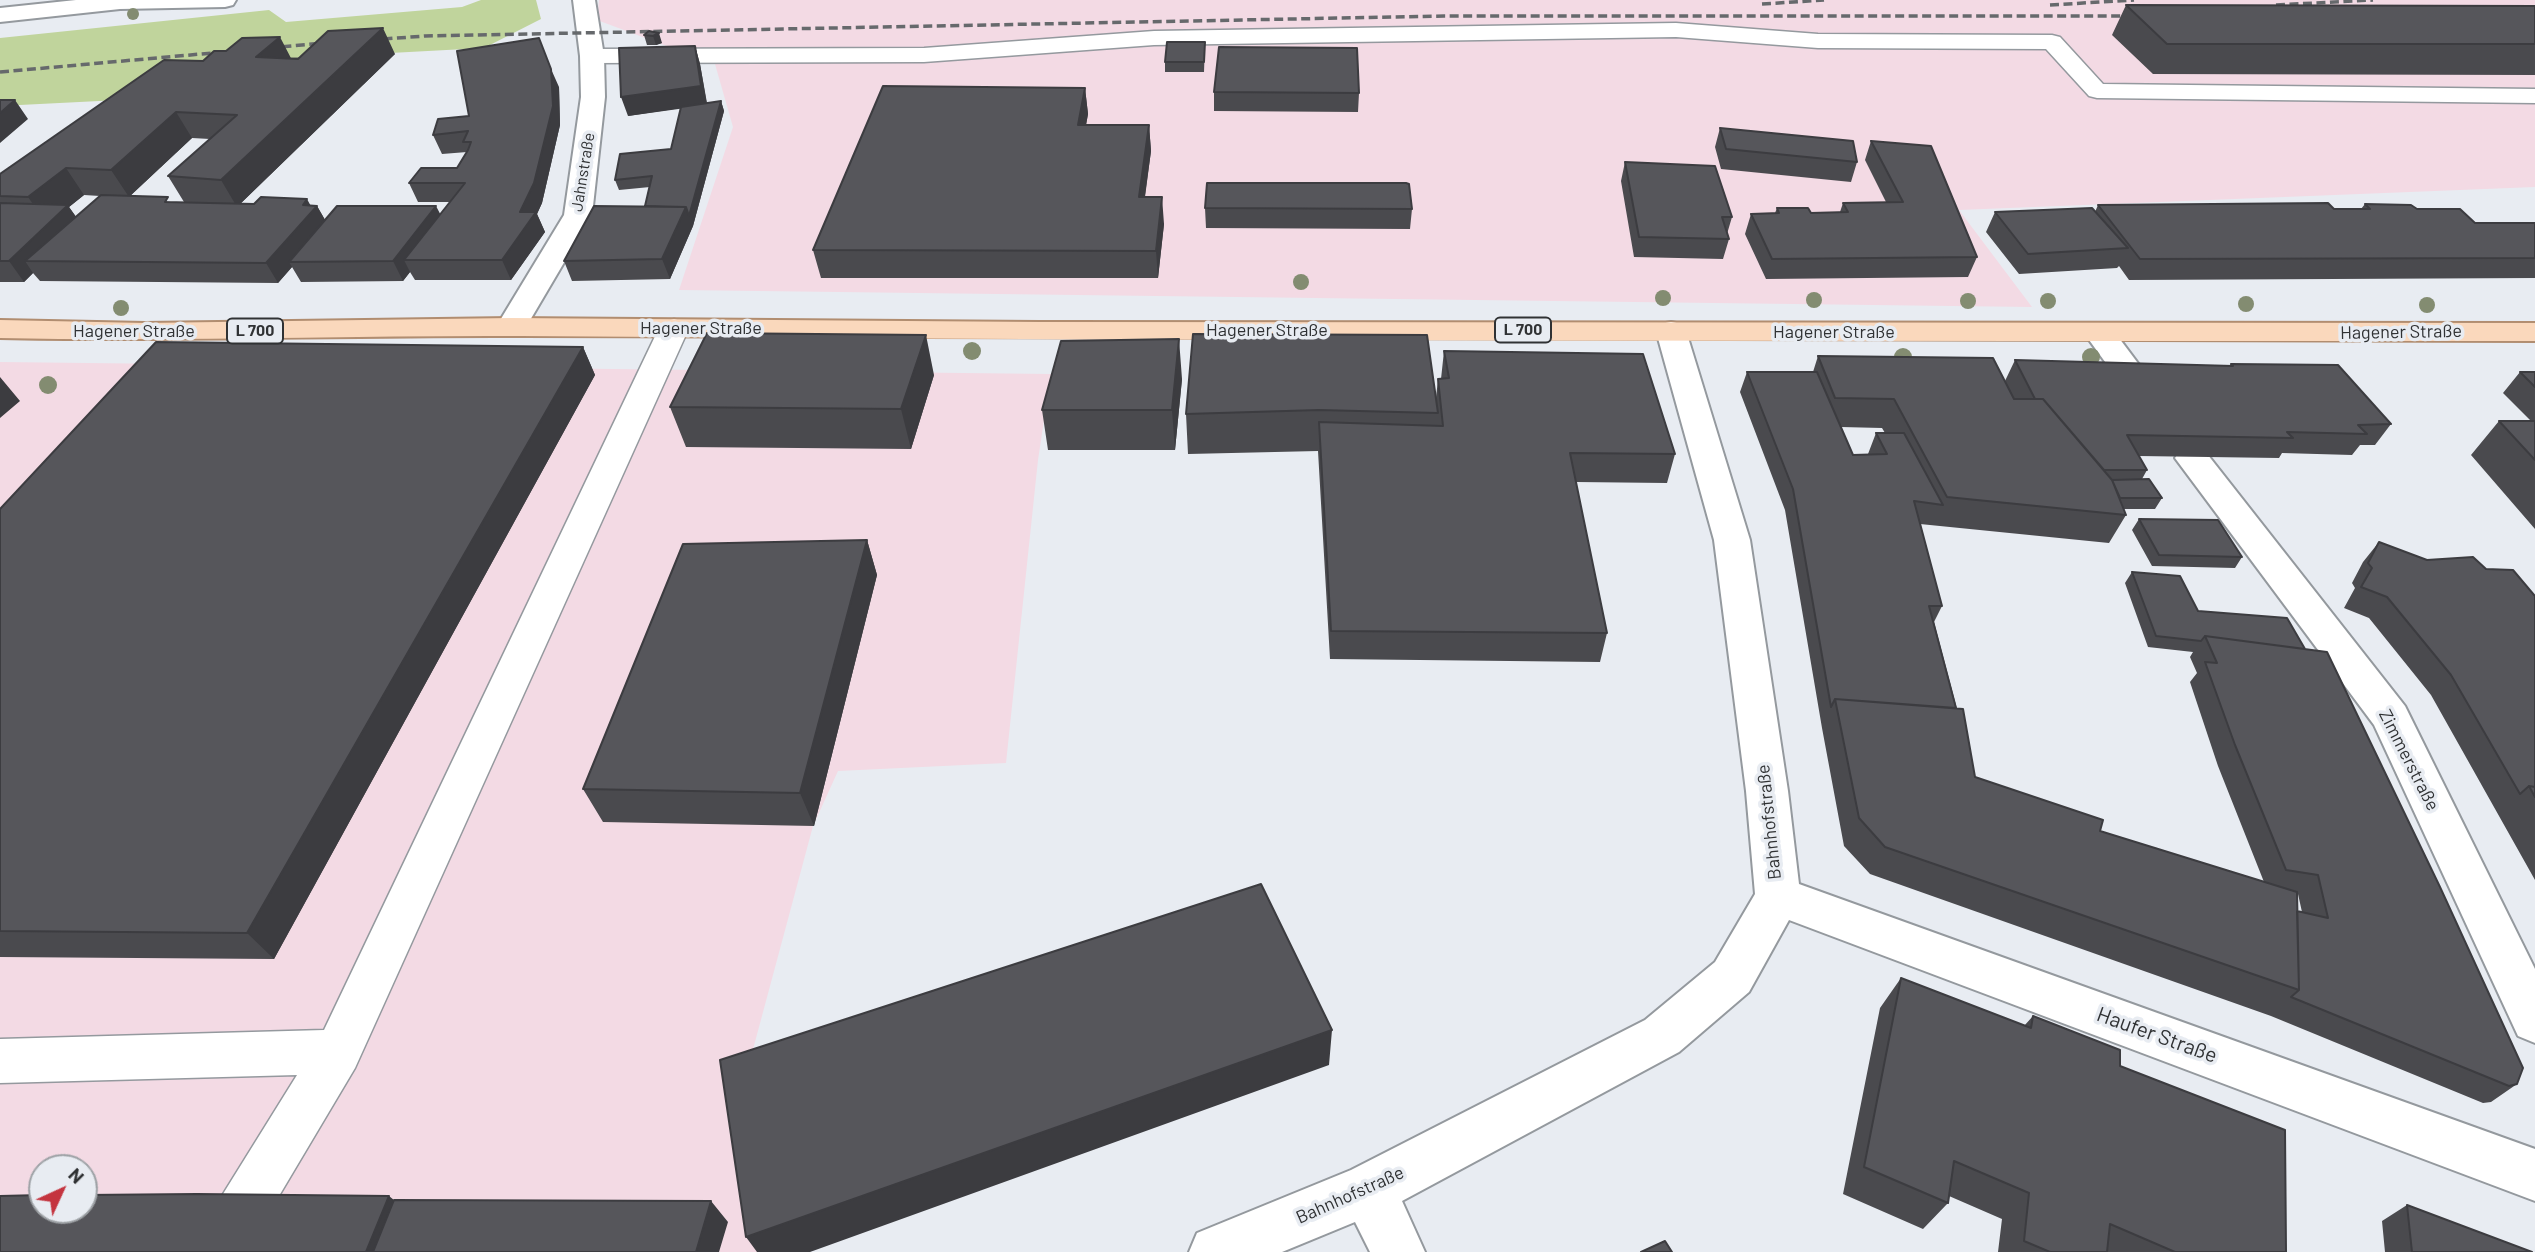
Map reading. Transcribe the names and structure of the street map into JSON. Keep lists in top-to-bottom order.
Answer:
{
  "streets": {
    "main road": ["Hagener Straße", "L 700"],
    "street": [
      "Jahnstraße",
      "Zimmerstraße",
      "Bahnhofstraße",
      "Haufer Straße"
    ]
  },
  "crossings": [
    ["Jahnstraße", "Hagener Straße"],
    ["Hagener Straße", "Bahnhofstraße"],
    ["Bahnhofstraße", "Haufer Straße"]
  ],
  "north": "top right"
}
